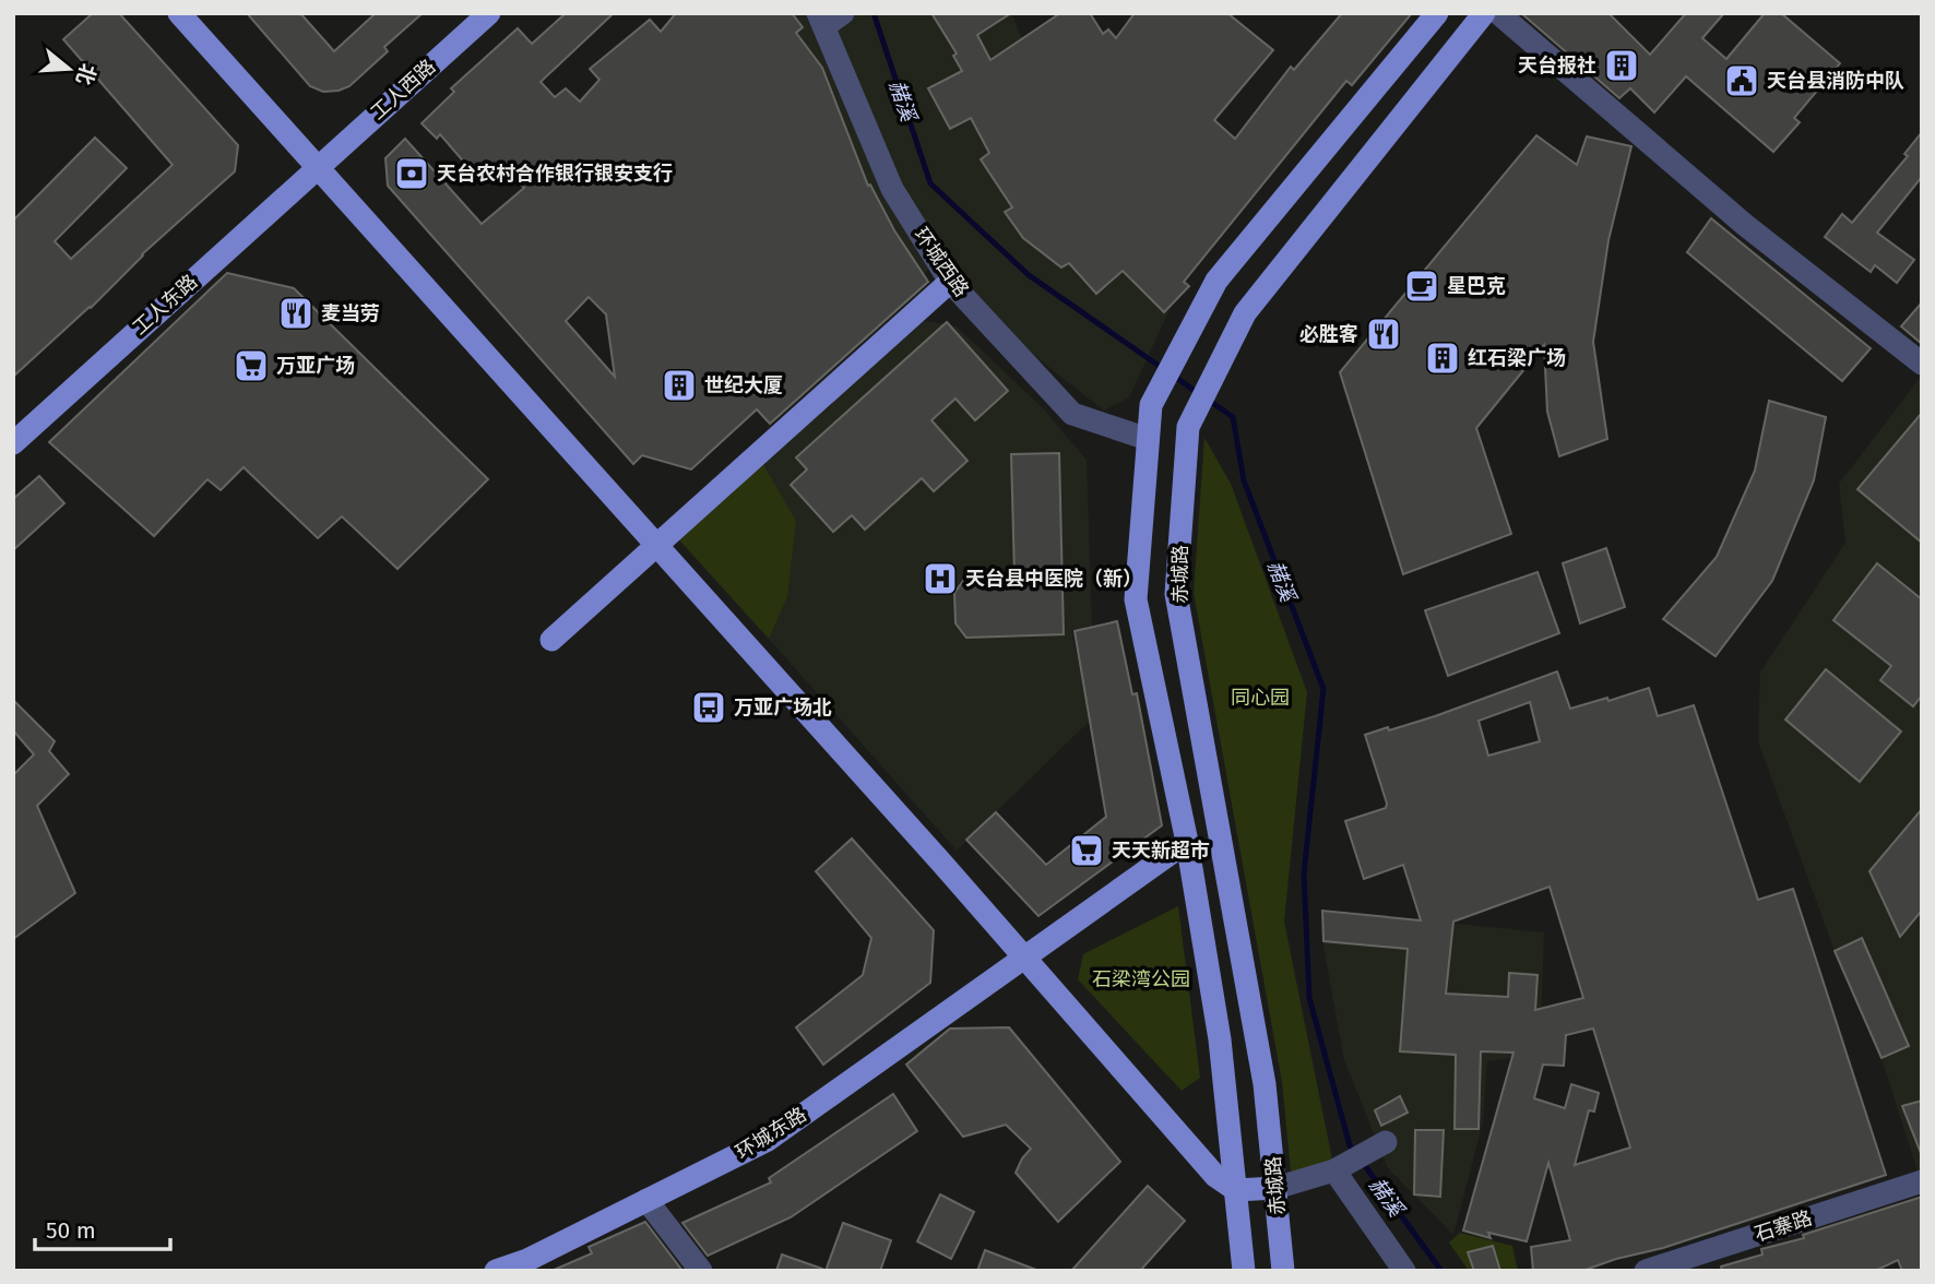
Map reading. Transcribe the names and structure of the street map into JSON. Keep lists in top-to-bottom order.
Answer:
{
  "streets": {
    "main road": [
      "工人西路",
      "工人东路",
      "赤城路",
      "环城东路"
    ],
    "street": ["环城西路", "石寨路"]
  },
  "crossings": [
    ["工人西路", "工人东路"],
    ["环城西路", "赤城路"],
    ["赤城路", "环城东路"]
  ],
  "water": ["赭溪"],
  "parks": ["同心园", "石梁湾公园"],
  "places": {
    "building": ["天台报社", "红石梁广场", "世纪大厦"],
    "public building": ["天台县消防中队"],
    "bank": ["天台农村合作银行银安支行"],
    "cafe": ["星巴克"],
    "restaurant": ["麦当劳", "必胜客"],
    "supermarket": ["万亚广场", "天天新超市"],
    "hospital": ["天台县中医院（新）"],
    "bus stop": ["万亚广场北"]
  },
  "scale_bar": "50 m",
  "north": "right"
}
